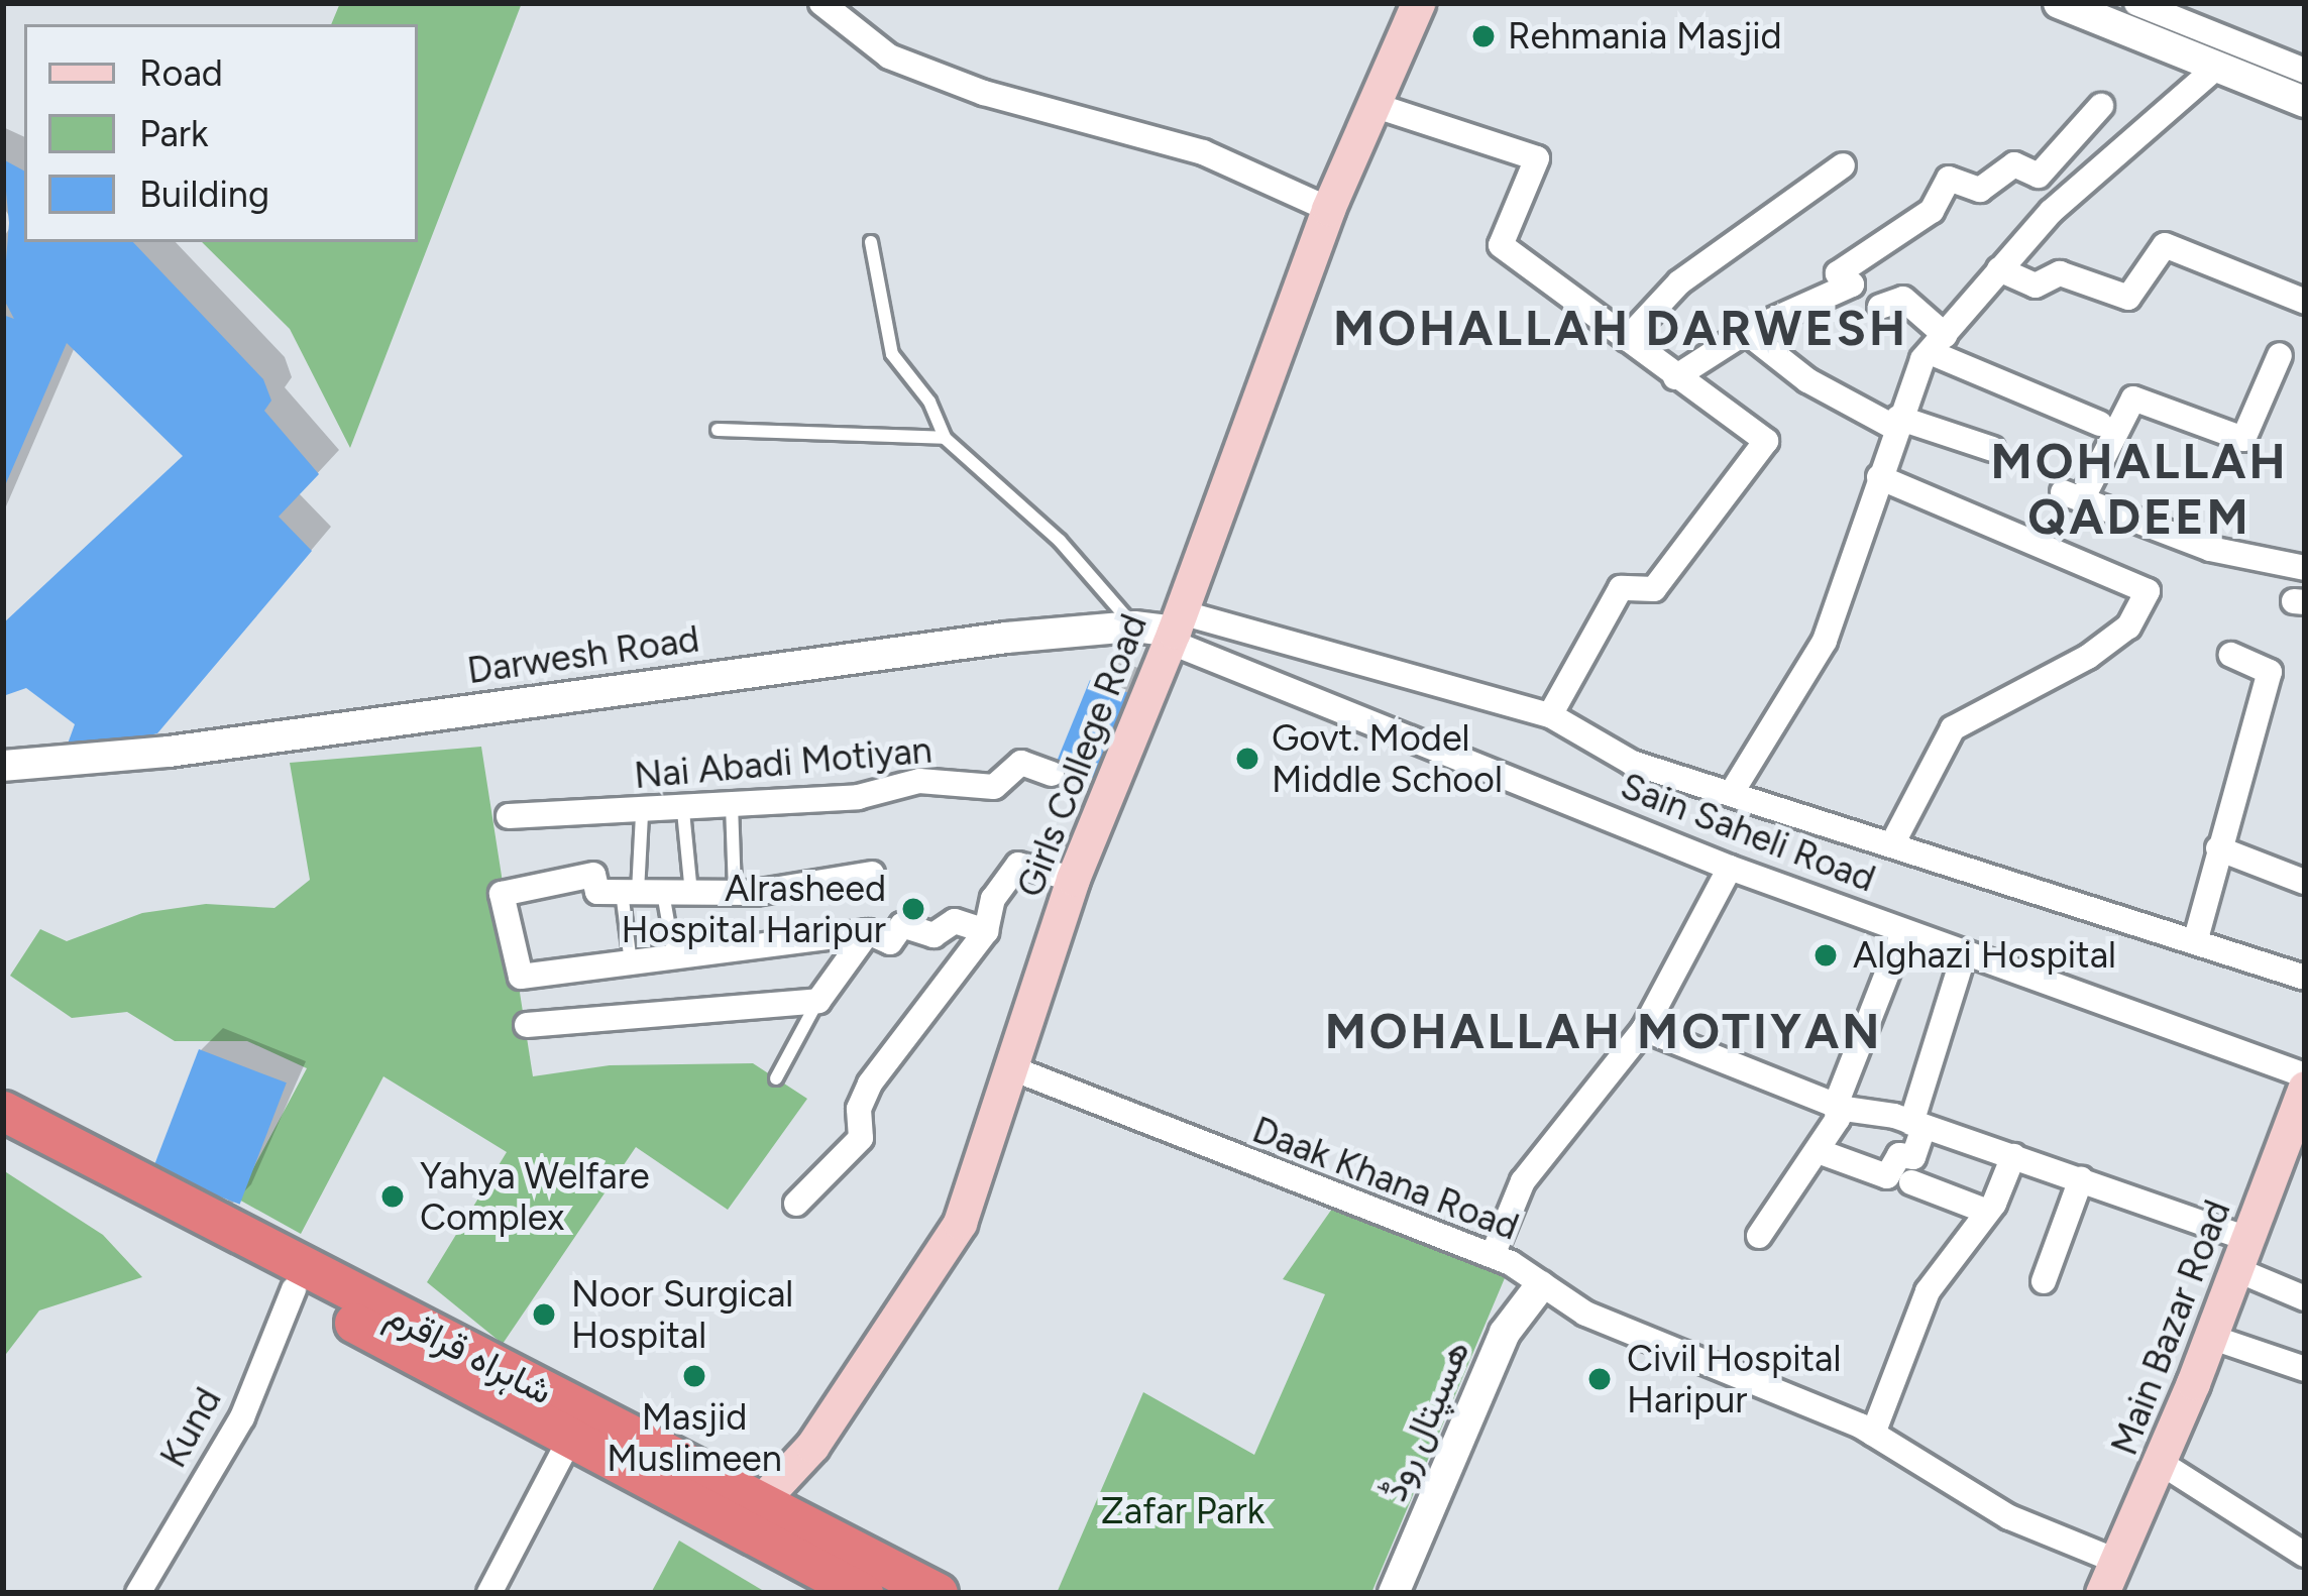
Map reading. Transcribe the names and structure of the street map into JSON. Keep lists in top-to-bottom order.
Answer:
{
  "streets": {
    "highway": ["شاہراہ قراقرم"],
    "main road": ["Girls College Road", "Main Bazar Road"],
    "street": [
      "Darwesh Road",
      "Nai Abadi Motiyan",
      "Sain Saheli Road",
      "Daak Khana Road",
      "ھسپتال روڈ",
      "Kund"
    ]
  },
  "crossings": [
    ["Darwesh Road", "Girls College Road"],
    ["Darwesh Road", "Sain Saheli Road"],
    ["Girls College Road", "Sain Saheli Road"],
    ["Girls College Road", "Daak Khana Road"],
    ["Girls College Road", "شاہراہ قراقرم"],
    ["Daak Khana Road", "Main Bazar Road"],
    ["Daak Khana Road", "ھسپتال روڈ"],
    ["شاہراہ قراقرم", "Kund"]
  ],
  "districts": ["MOHALLAH DARWESH", "MOHALLAH QADEEM", "MOHALLAH MOTIYAN"],
  "parks": ["Zafar Park"],
  "places": [
    "Rehmania Masjid",
    "Govt. Model Middle School",
    "Alrasheed Hospital Haripur",
    "Alghazi Hospital",
    "Yahya Welfare Complex",
    "Noor Surgical Hospital",
    "Masjid Muslimeen",
    "Civil Hospital Haripur"
  ],
  "legend": ["Road", "Park", "Building"]
}
